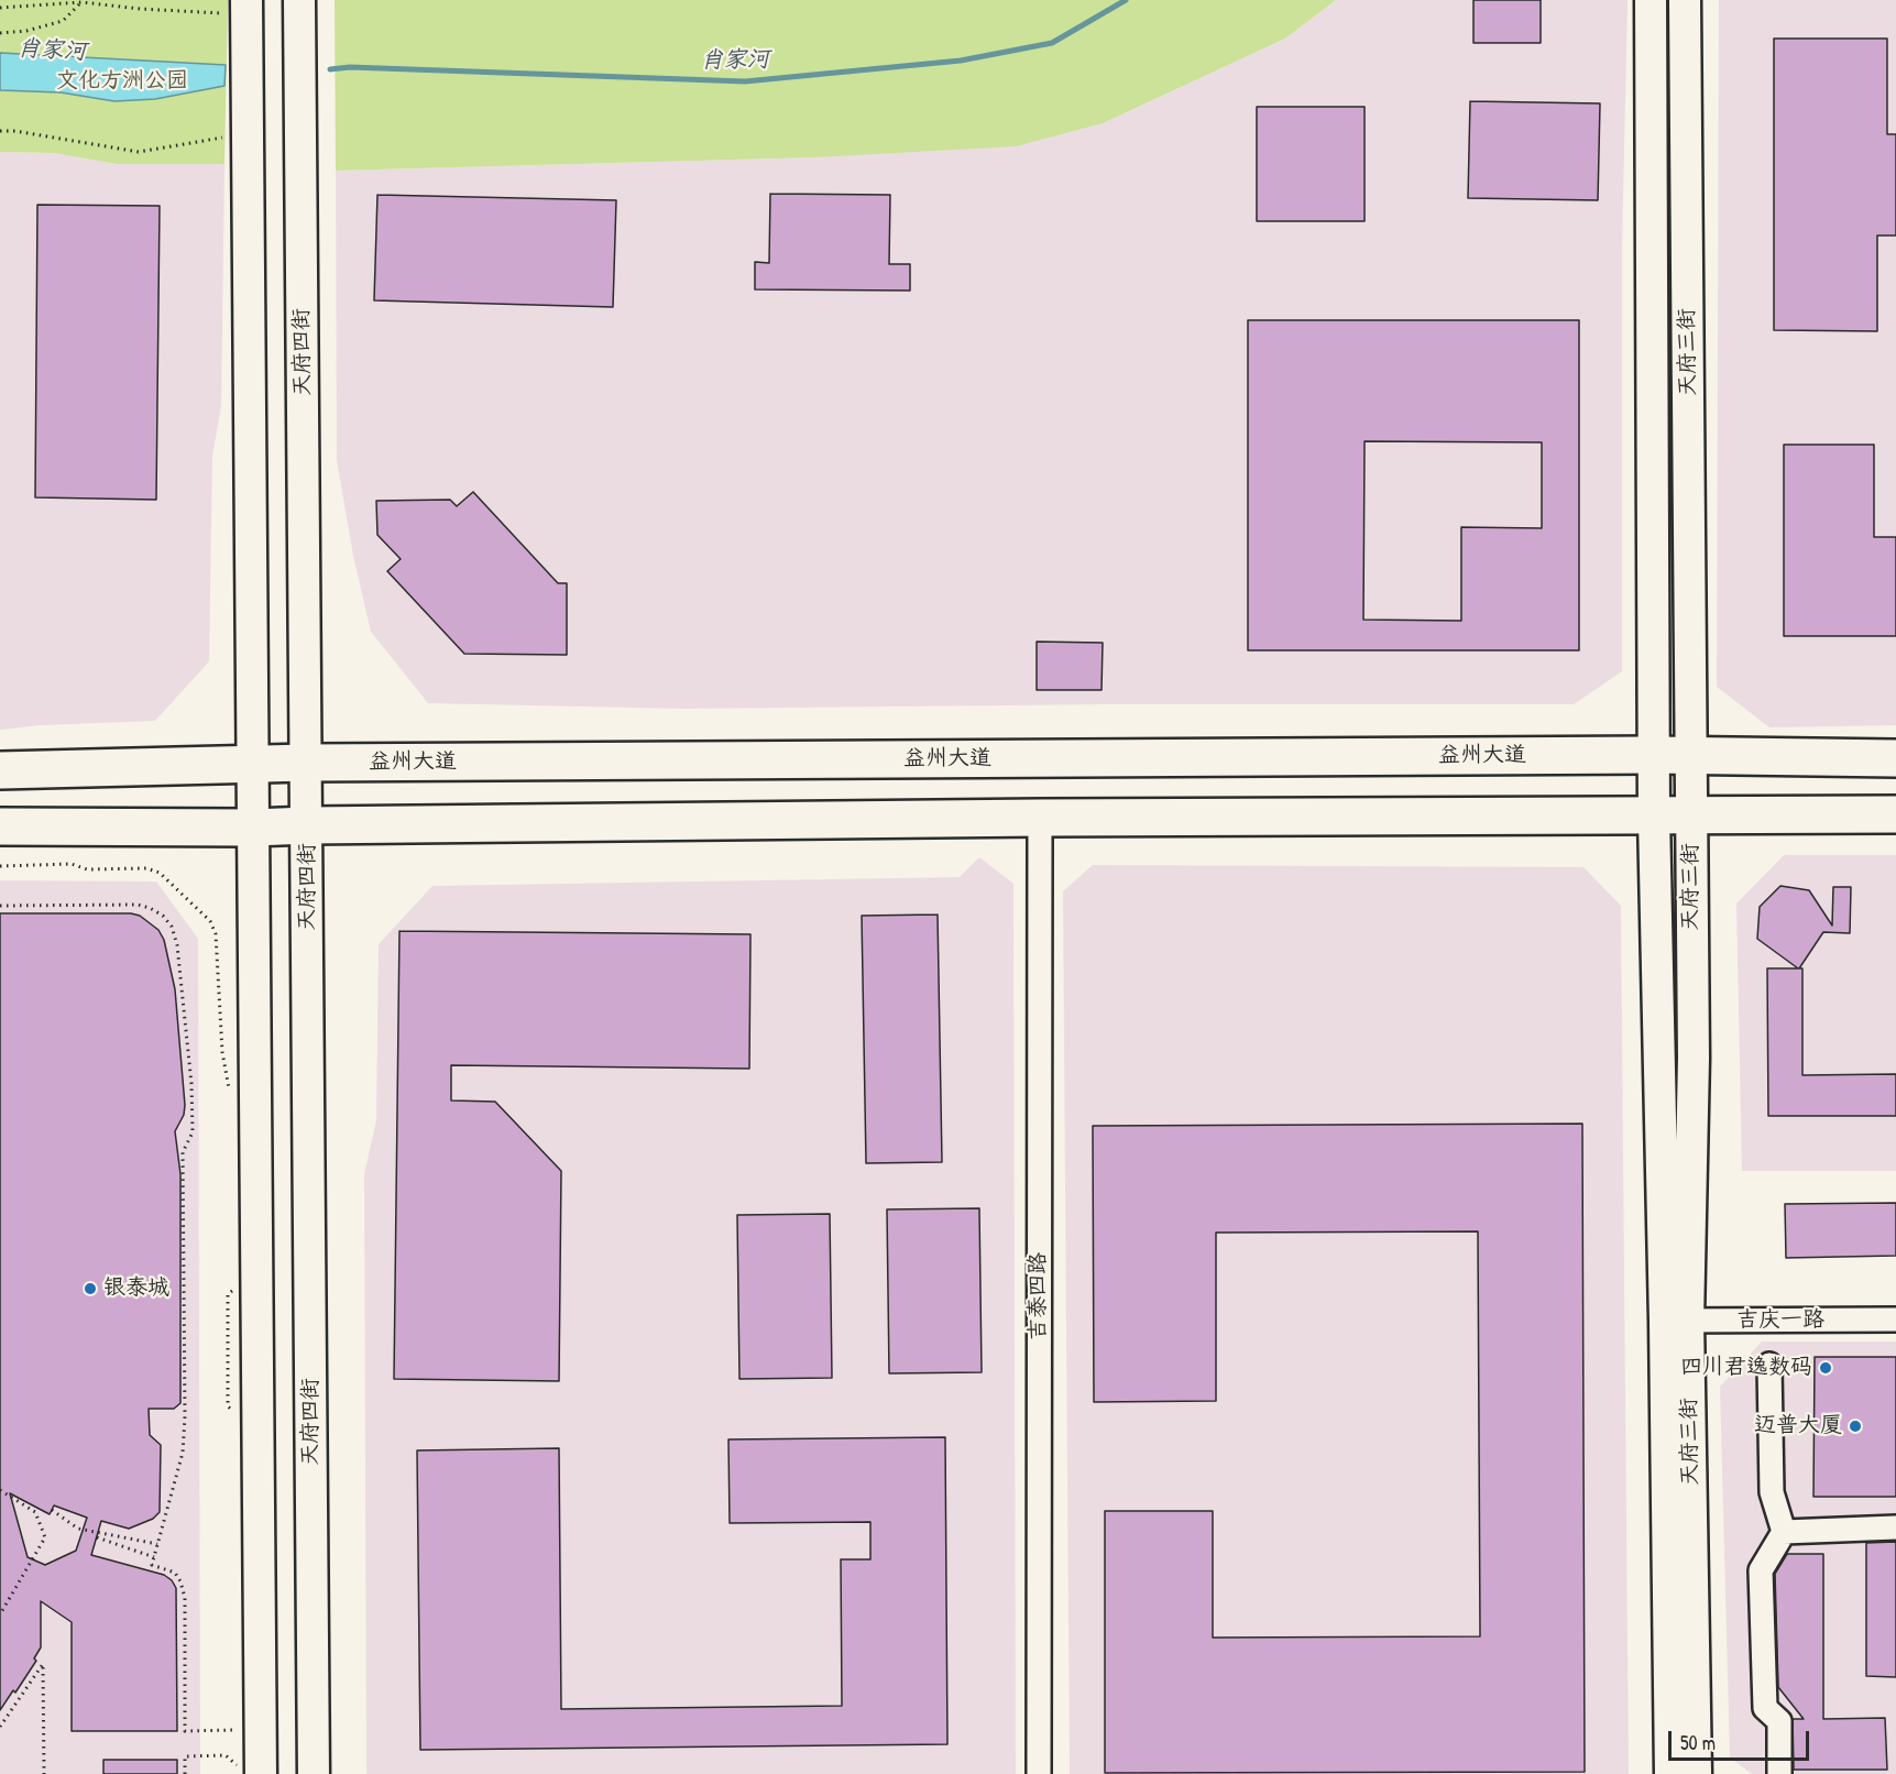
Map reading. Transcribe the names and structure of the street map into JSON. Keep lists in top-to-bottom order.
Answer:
{
  "streets": {
    "main road": ["益州大道"],
    "street": [
      "天府四街",
      "天府三街",
      "吉泰四路",
      "吉庆一路"
    ]
  },
  "crossings": [
    ["天府四街", "益州大道"],
    ["天府三街", "益州大道"],
    ["天府三街", "吉庆一路"]
  ],
  "water": ["肖家河"],
  "parks": ["文化方洲公园"],
  "places": ["银泰城", "四川君逸数码", "迈普大厦"],
  "scale_bar": "50 m"
}
